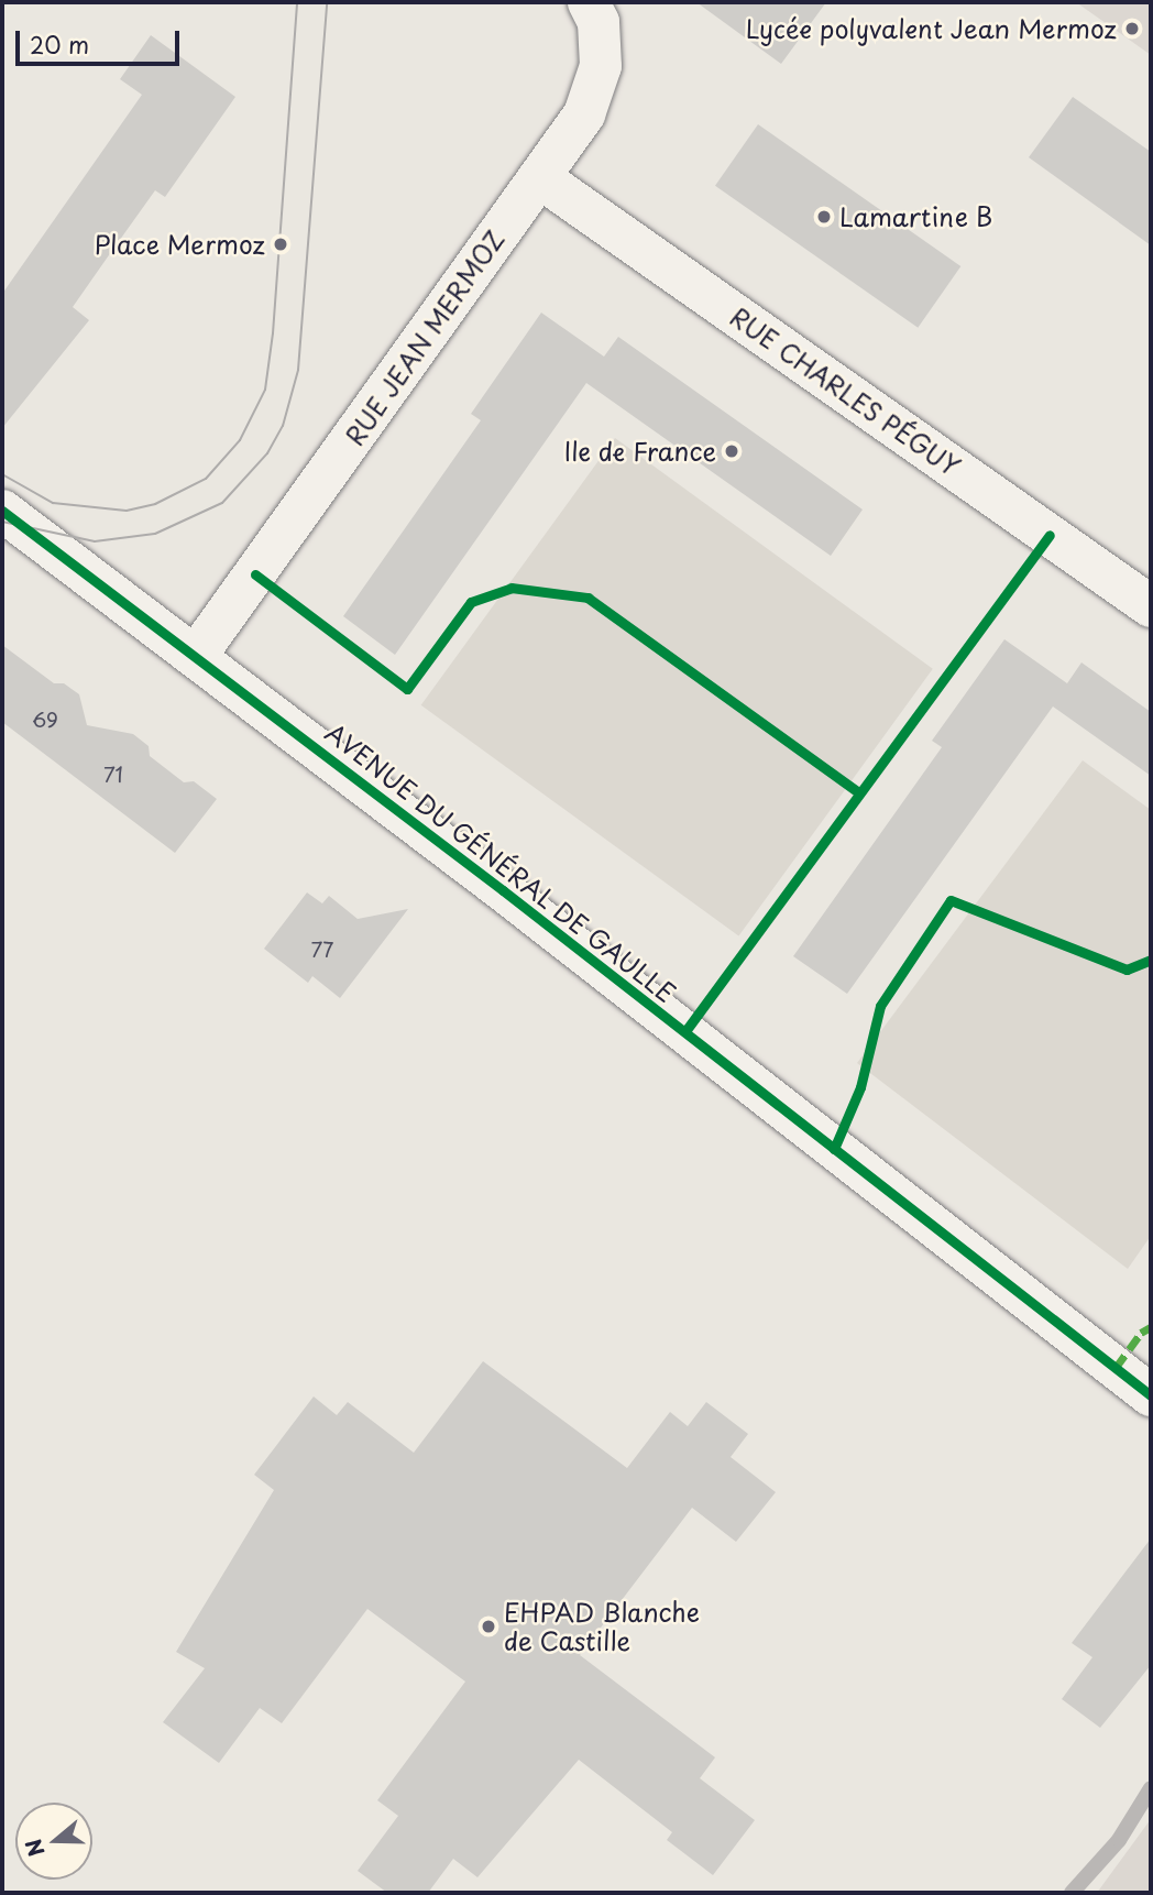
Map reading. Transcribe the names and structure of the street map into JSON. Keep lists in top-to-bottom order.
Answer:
{
  "streets": {
    "street": ["RUE JEAN MERMOZ", "RUE CHARLES PÉGUY", "AVENUE DU GÉNÉRAL DE GAULLE"]
  },
  "crossings": [
    ["RUE JEAN MERMOZ", "RUE CHARLES PÉGUY"],
    ["RUE JEAN MERMOZ", "AVENUE DU GÉNÉRAL DE GAULLE"]
  ],
  "places": [
    "Lycée polyvalent Jean Mermoz",
    "Lamartine B",
    "Place Mermoz",
    "Ile de France",
    "EHPAD Blanche de Castille"
  ],
  "house_numbers": ["69", "71", "77"],
  "scale_bar": "20 m",
  "north": "left"
}
